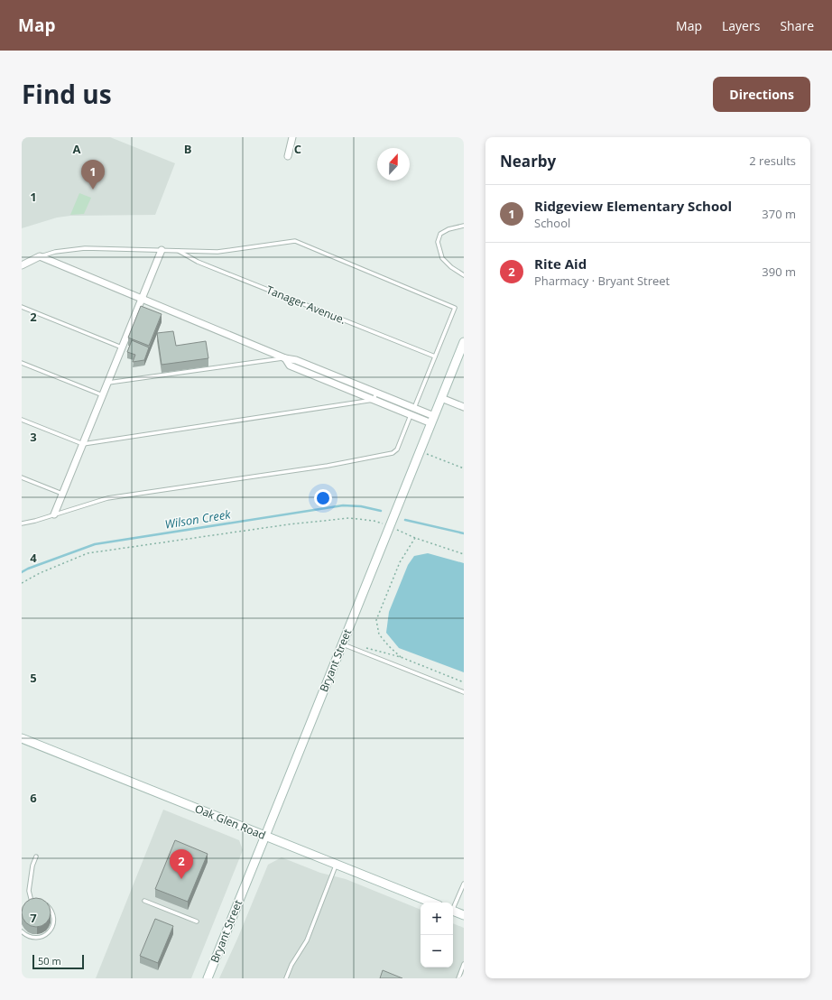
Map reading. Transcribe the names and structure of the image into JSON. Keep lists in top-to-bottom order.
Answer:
{
  "streets": {
    "main road": ["Bryant Street", "Oak Glen Road"],
    "lane": ["Tanager Avenue."]
  },
  "crossings": [
    ["Bryant Street", "Oak Glen Road"]
  ],
  "water": ["Wilson Creek"],
  "scale_bar": "50 m",
  "north": "top",
  "page": {
    "header": "Map",
    "nav": ["Map", "Layers", "Share"],
    "title": "Find us",
    "buttons": "Directions",
    "heading": ["Nearby", "2 results"],
    "pins": ["1", "2"],
    "list": [
      {
        "mark": "1",
        "name": "Ridgeview Elementary School",
        "note": "School",
        "value": "370 m"
      },
      {
        "mark": "2",
        "name": "Rite Aid",
        "note": "Pharmacy · Bryant Street",
        "value": "390 m"
      }
    ],
    "map_buttons": ["+", "−"],
    "scale": "50 m"
  },
  "grid": {
    "columns": ["A", "B", "C"],
    "rows": [
      "1",
      "2",
      "3",
      "4",
      "5",
      "6",
      "7"
    ]
  }
}
